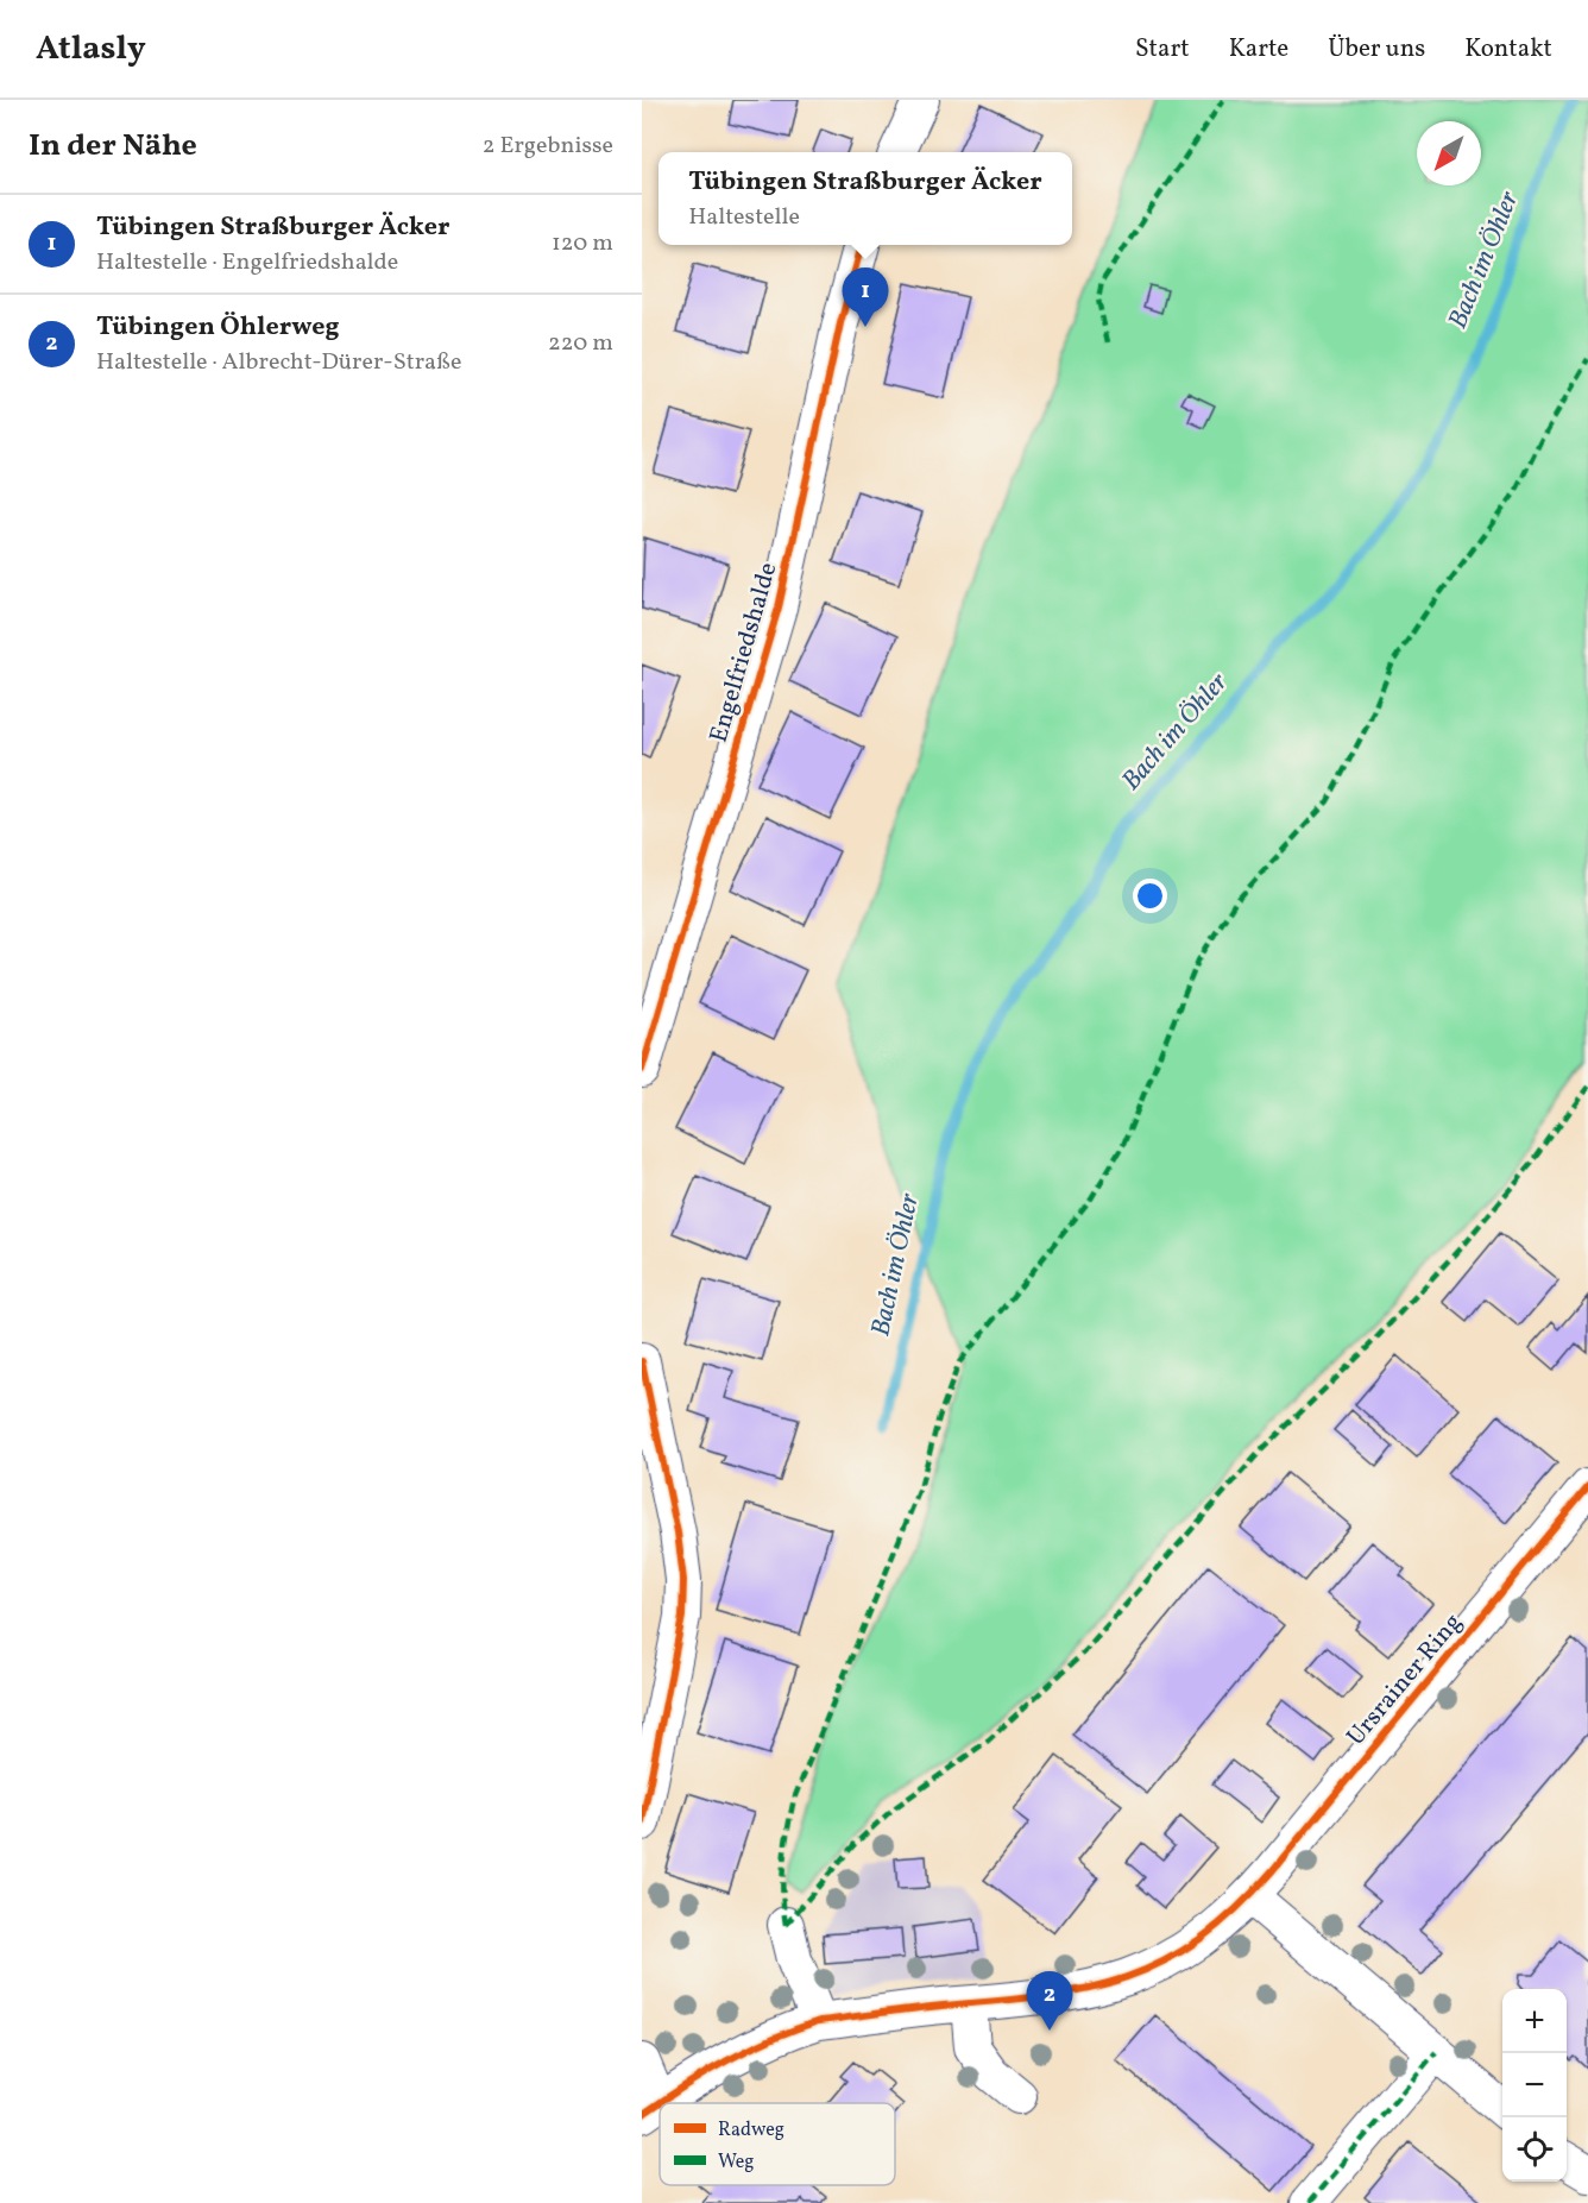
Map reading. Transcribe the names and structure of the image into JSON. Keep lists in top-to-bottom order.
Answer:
{
  "streets": {
    "street": ["Engelfriedshalde", "Ursrainer Ring"]
  },
  "water": ["Bach im Öhler"],
  "legend": ["Radweg", "Weg"],
  "north": "bottom left",
  "page": {
    "header": "Atlasly",
    "nav": [
      "Start",
      "Karte",
      "Über uns",
      "Kontakt"
    ],
    "heading": ["In der Nähe", "2 Ergebnisse"],
    "popup": ["Tübingen Straßburger Äcker", "Haltestelle"],
    "list": [
      {
        "mark": "1",
        "name": "Tübingen Straßburger Äcker",
        "note": "Haltestelle · Engelfriedshalde",
        "value": "120 m"
      },
      {
        "mark": "2",
        "name": "Tübingen Öhlerweg",
        "note": "Haltestelle · Albrecht-Dürer-Straße",
        "value": "220 m"
      }
    ],
    "pins": ["1", "2"],
    "map_buttons": ["+", "−"]
  }
}
